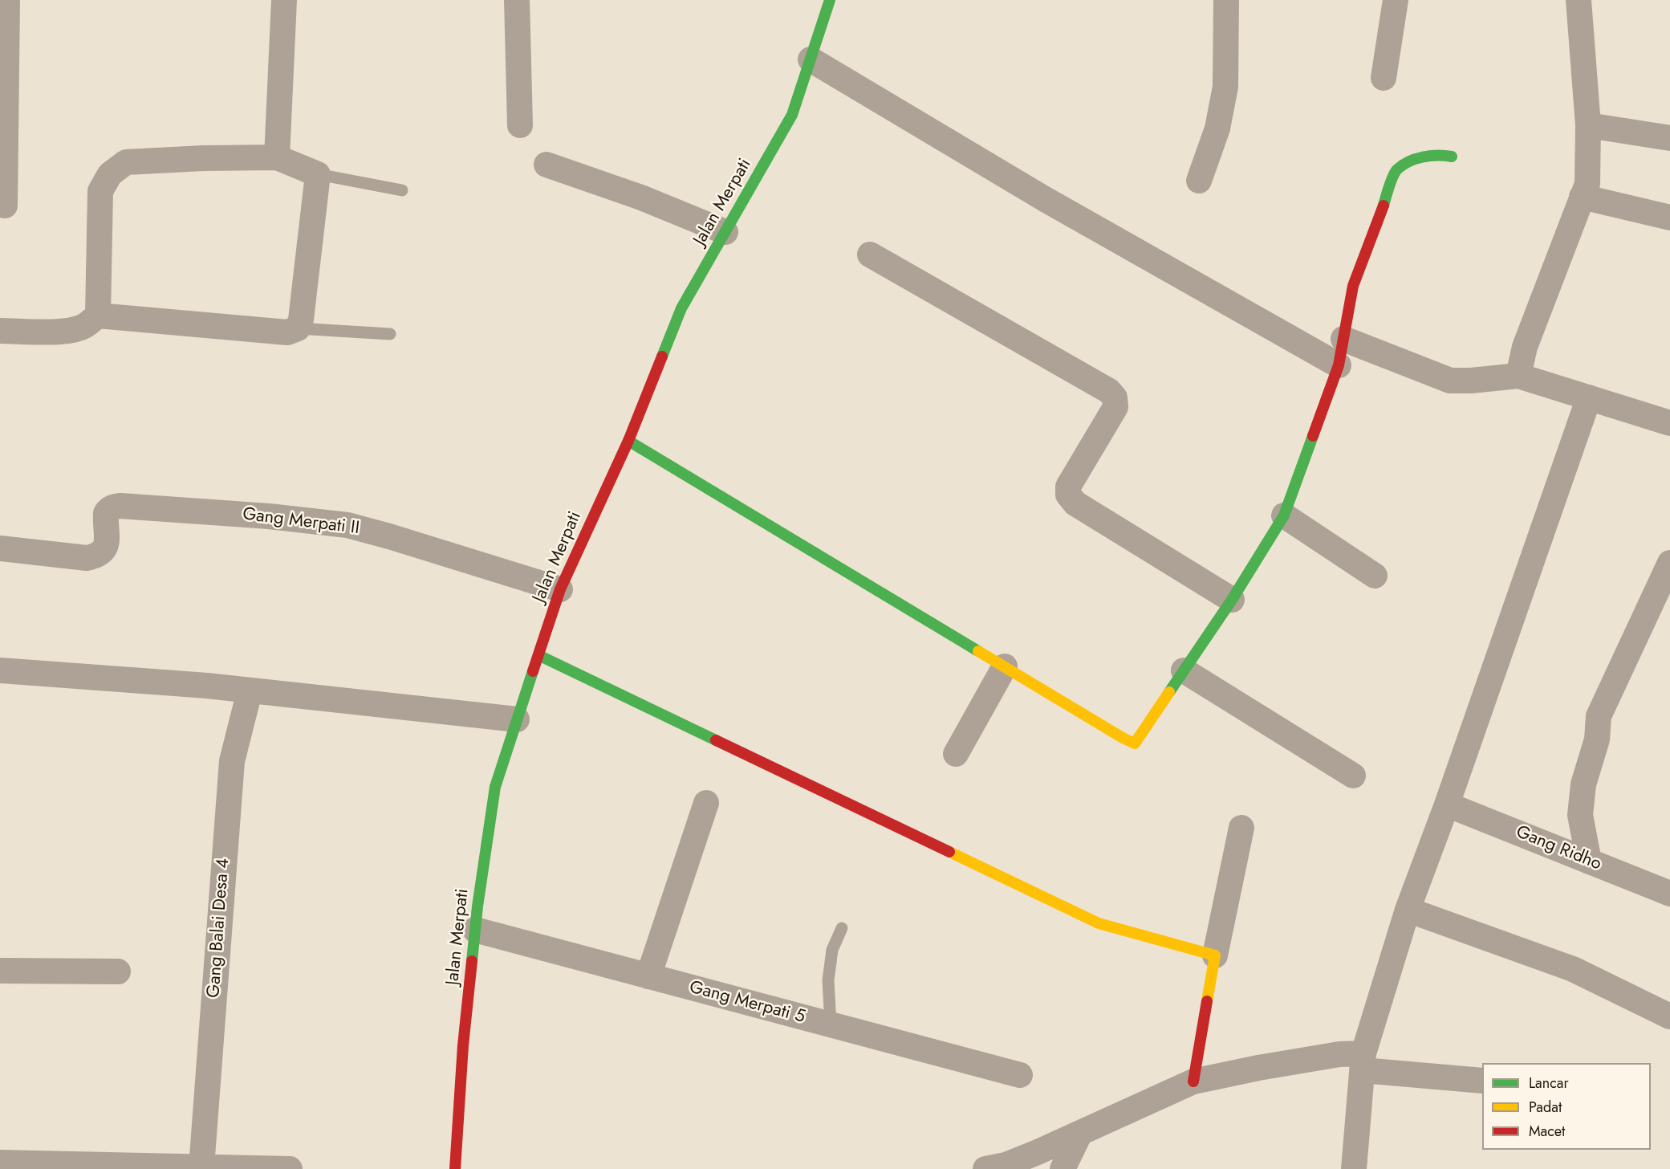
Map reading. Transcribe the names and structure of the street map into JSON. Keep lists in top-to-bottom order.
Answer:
{
  "streets": {
    "street": [
      "Jalan Merpati",
      "Gang Merpati II",
      "Gang Ridho",
      "Gang Balai Desa 4",
      "Gang Merpati 5"
    ]
  },
  "crossings": [
    ["Jalan Merpati", "Gang Merpati II"],
    ["Jalan Merpati", "Gang Merpati 5"]
  ],
  "legend": ["Lancar", "Padat", "Macet"]
}
